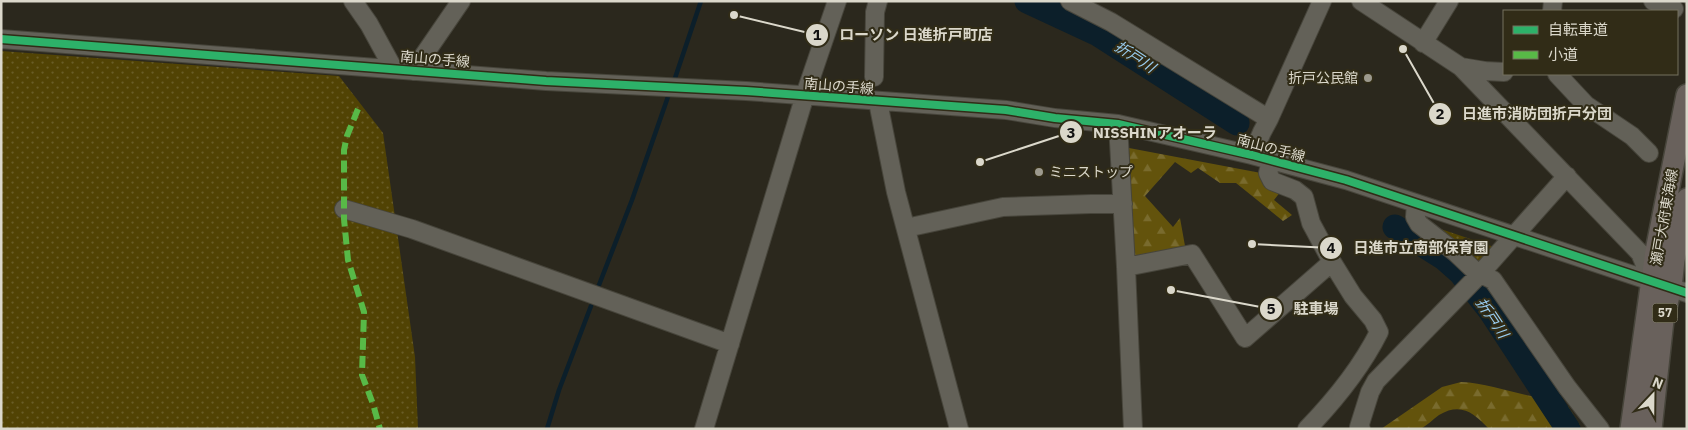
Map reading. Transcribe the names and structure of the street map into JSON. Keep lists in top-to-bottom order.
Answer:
{
  "streets": {
    "main road": ["瀬戸大府東海線", "57"],
    "street": ["南山の手線"]
  },
  "crossings": [
    ["南山の手線", "瀬戸大府東海線"]
  ],
  "water": ["折戸川"],
  "places": [
    "ローソン 日進折戸町店",
    "日進市消防団折戸分団",
    "折戸公民館",
    "NISSHINアオーラ",
    "ミニストップ",
    "日進市立南部保育園",
    "駐車場"
  ],
  "legend": ["自転車道", "小道"],
  "north": "top"
}
